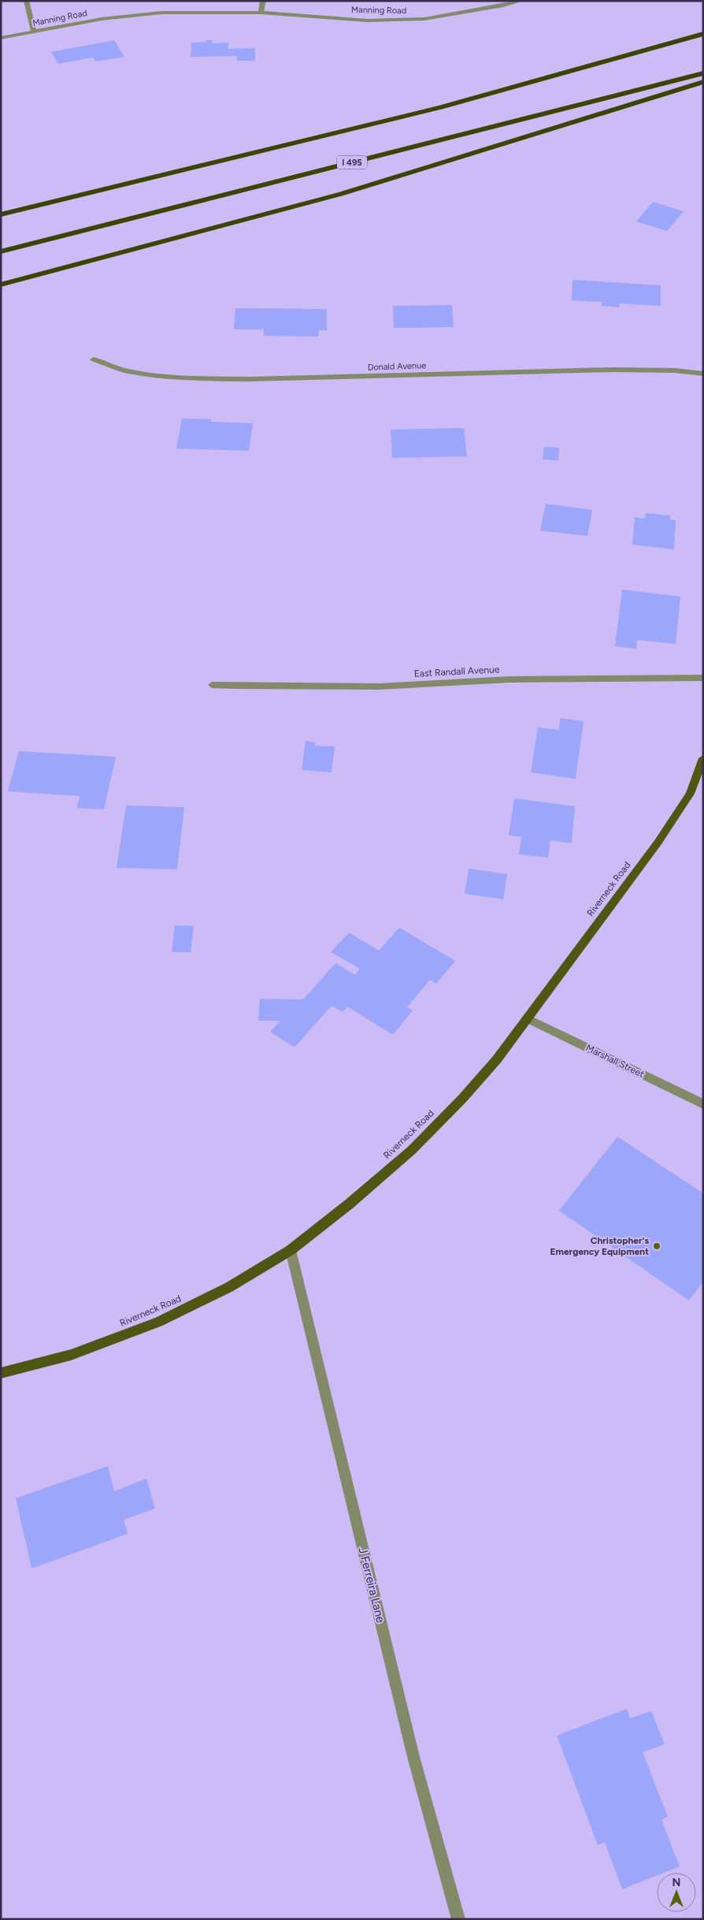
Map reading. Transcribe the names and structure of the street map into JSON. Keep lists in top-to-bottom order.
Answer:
{
  "streets": {
    "highway": ["I 495"],
    "main road": ["Riverneck Road"],
    "street": [
      "Manning Road",
      "Donald Avenue",
      "East Randall Avenue",
      "Marshall Street",
      "J Ferreira Lane"
    ]
  },
  "crossings": [
    ["Riverneck Road", "Marshall Street"],
    ["Riverneck Road", "J Ferreira Lane"]
  ],
  "places": ["Christopher's Emergency Equipment"],
  "north": "top"
}
